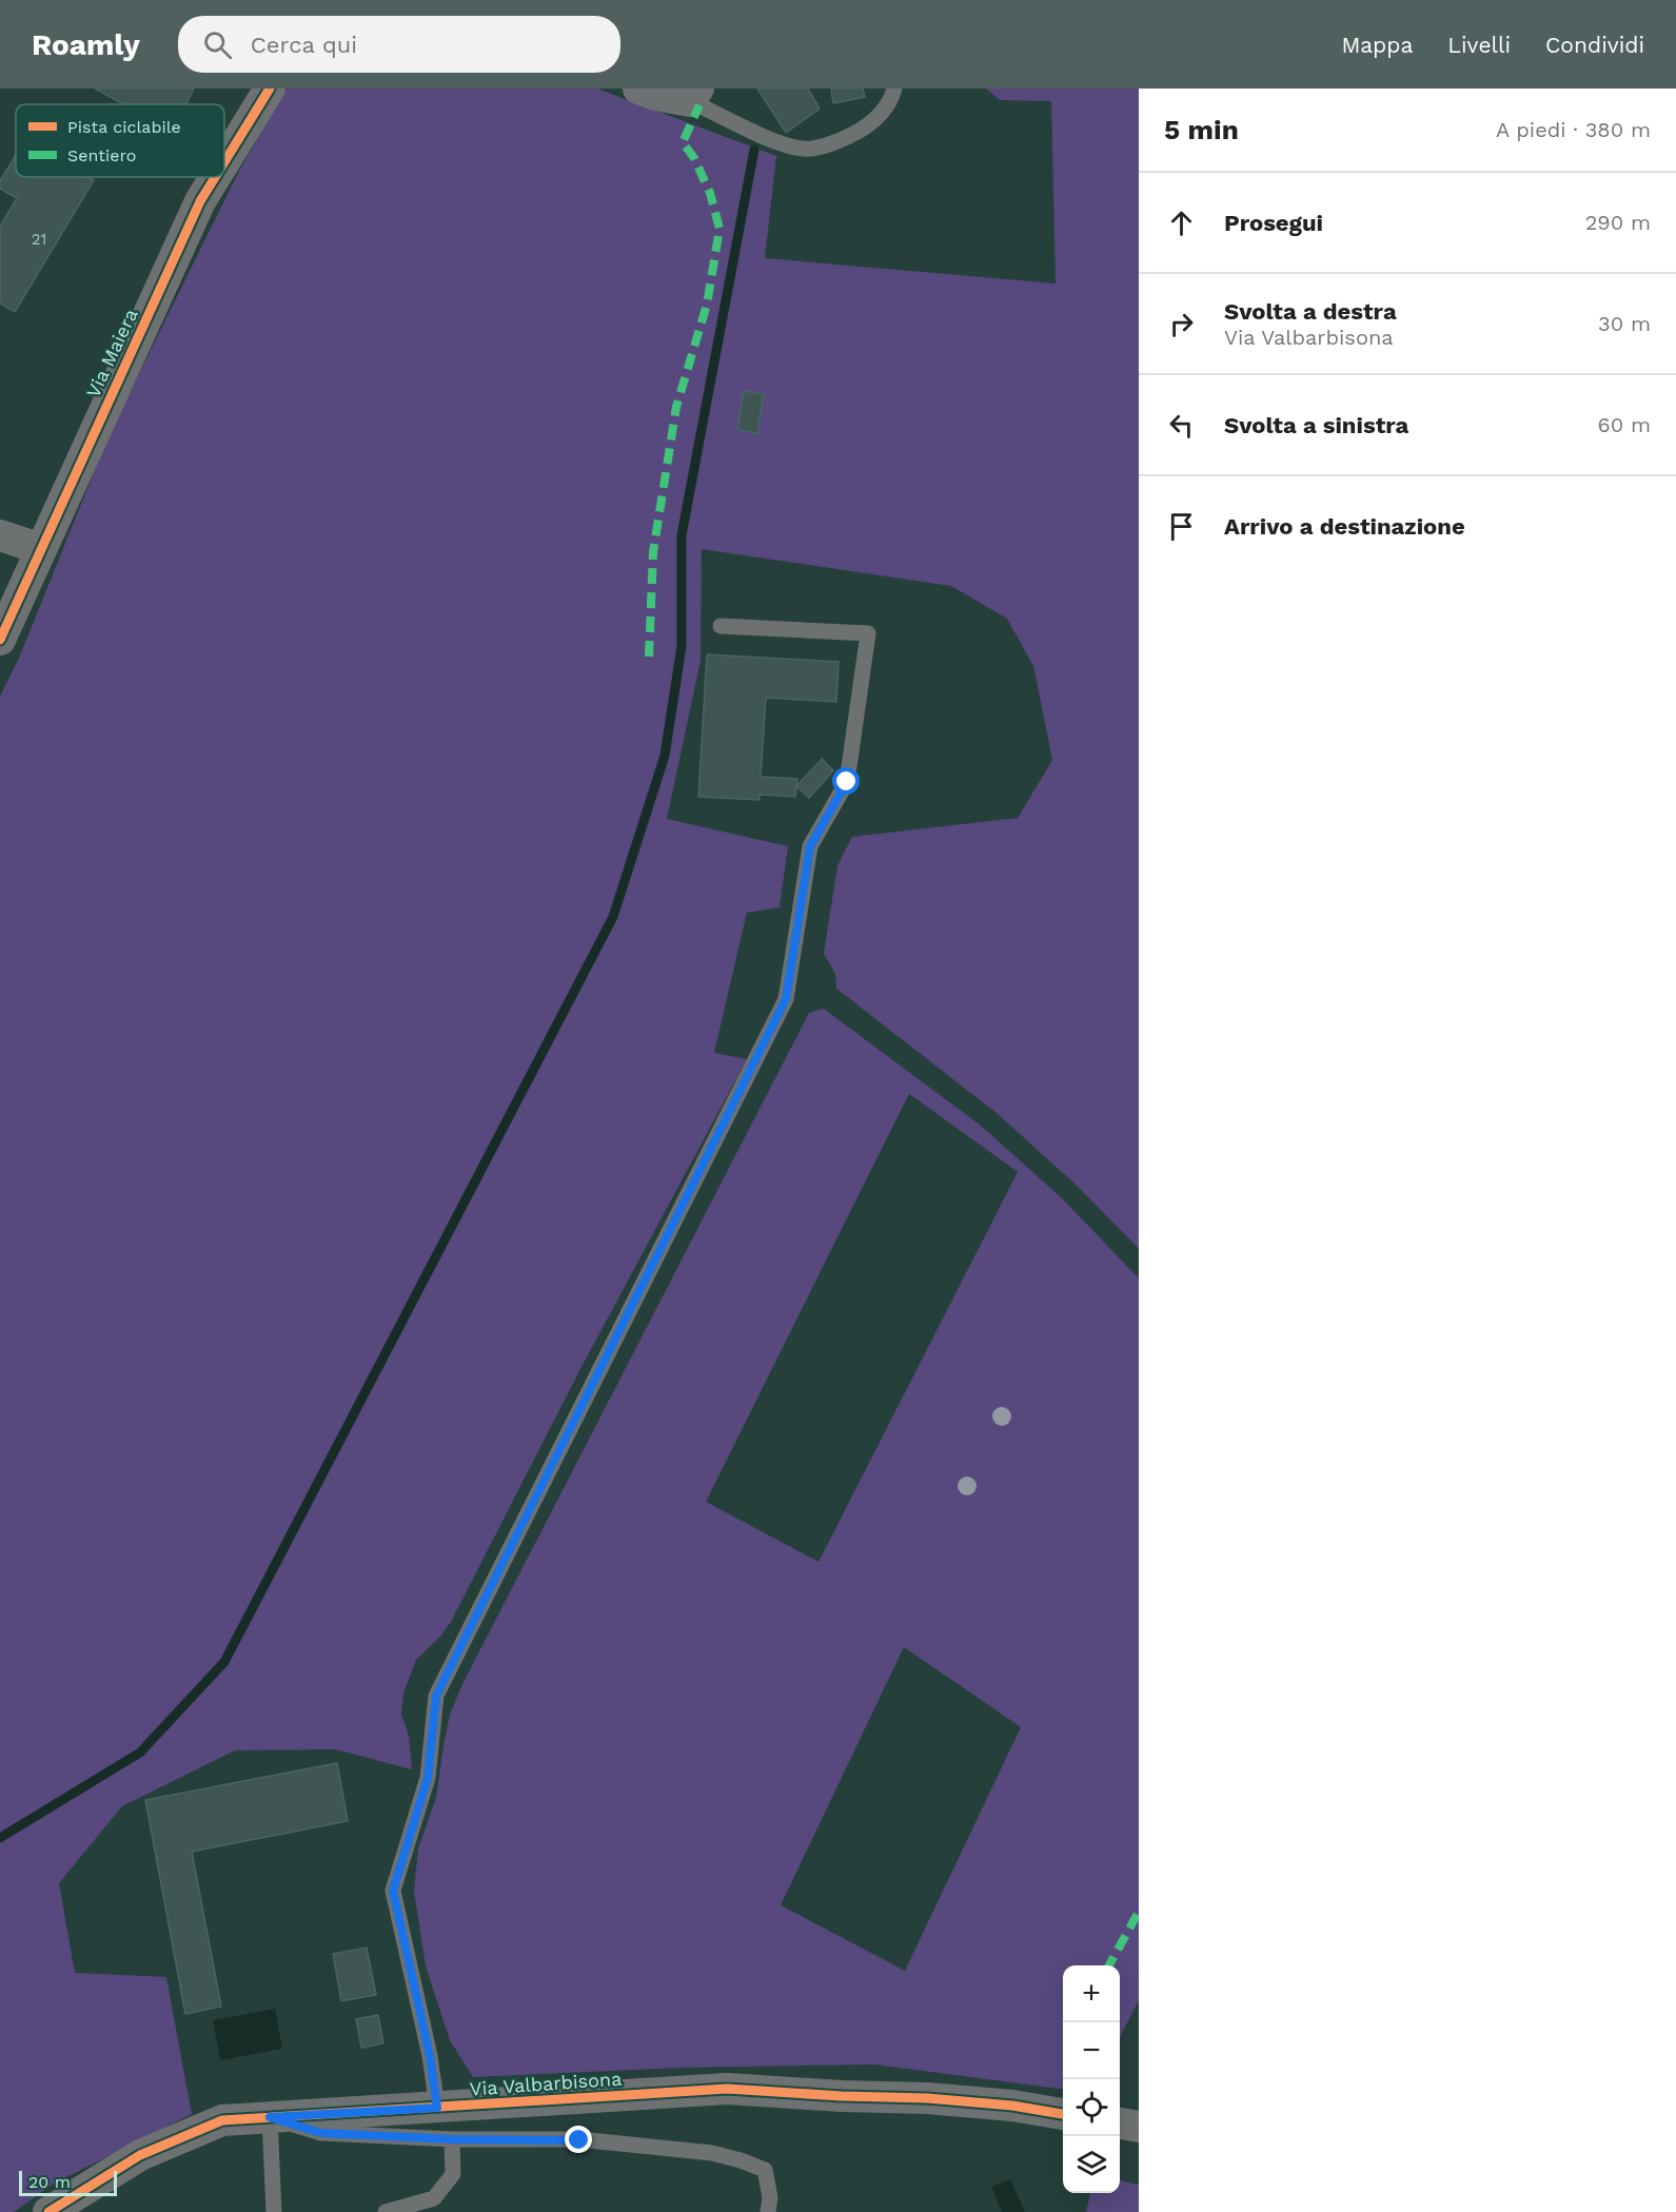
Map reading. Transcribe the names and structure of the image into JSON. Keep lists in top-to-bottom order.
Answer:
{
  "streets": {
    "street": ["Via Maiera", "Via Valbarbisona"]
  },
  "house_numbers": ["21"],
  "legend": ["Pista ciclabile", "Sentiero"],
  "scale_bar": "20 m",
  "page": {
    "header": "Roamly",
    "search": "Cerca qui",
    "nav": ["Mappa", "Livelli", "Condividi"],
    "heading": ["5 min", "A piedi · 380 m"],
    "list": [
      ["Prosegui", "290 m"],
      ["Svolta a destra", "Via Valbarbisona", "30 m"],
      ["Svolta a sinistra", "60 m"],
      "Arrivo a destinazione"
    ],
    "map_buttons": ["+", "−"],
    "scale": "20 m"
  }
}
